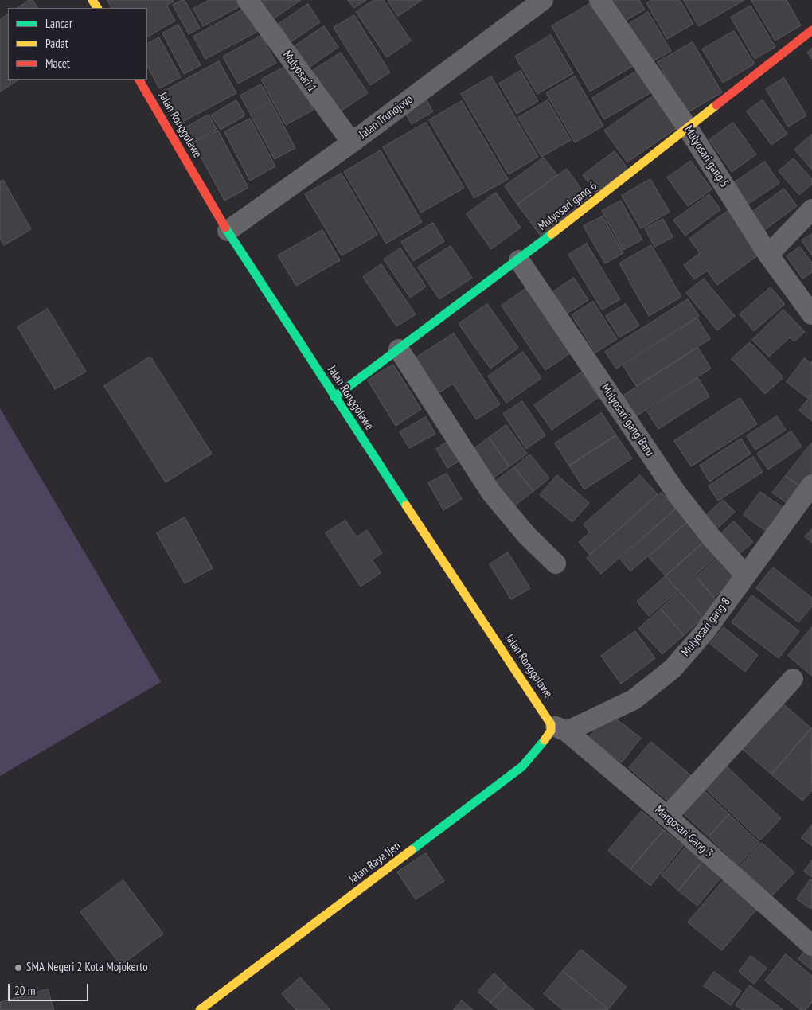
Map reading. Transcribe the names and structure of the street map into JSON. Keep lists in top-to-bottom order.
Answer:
{
  "streets": {
    "street": [
      "Mulyosari 1",
      "Jalan Trunojoyo",
      "Jalan Ronggolawe",
      "Mulyosari gang 5",
      "Mulyosari gang 6",
      "Mulyosari gang Baru",
      "Mulyosari gang 8",
      "Margosari Gang 3",
      "Jalan Raya Ijen"
    ]
  },
  "crossings": [
    ["Mulyosari 1", "Jalan Trunojoyo"],
    ["Jalan Trunojoyo", "Jalan Ronggolawe"],
    ["Jalan Ronggolawe", "Mulyosari gang 6"],
    ["Jalan Ronggolawe", "Mulyosari gang 8"],
    ["Jalan Ronggolawe", "Margosari Gang 3"],
    ["Jalan Ronggolawe", "Jalan Raya Ijen"],
    ["Mulyosari gang 5", "Mulyosari gang 6"],
    ["Mulyosari gang 6", "Mulyosari gang Baru"],
    ["Mulyosari gang Baru", "Mulyosari gang 8"],
    ["Mulyosari gang 8", "Margosari Gang 3"],
    ["Mulyosari gang 8", "Jalan Raya Ijen"],
    ["Margosari Gang 3", "Jalan Raya Ijen"]
  ],
  "places": ["SMA Negeri 2 Kota Mojokerto"],
  "legend": ["Lancar", "Padat", "Macet"],
  "scale_bar": "20 m"
}
